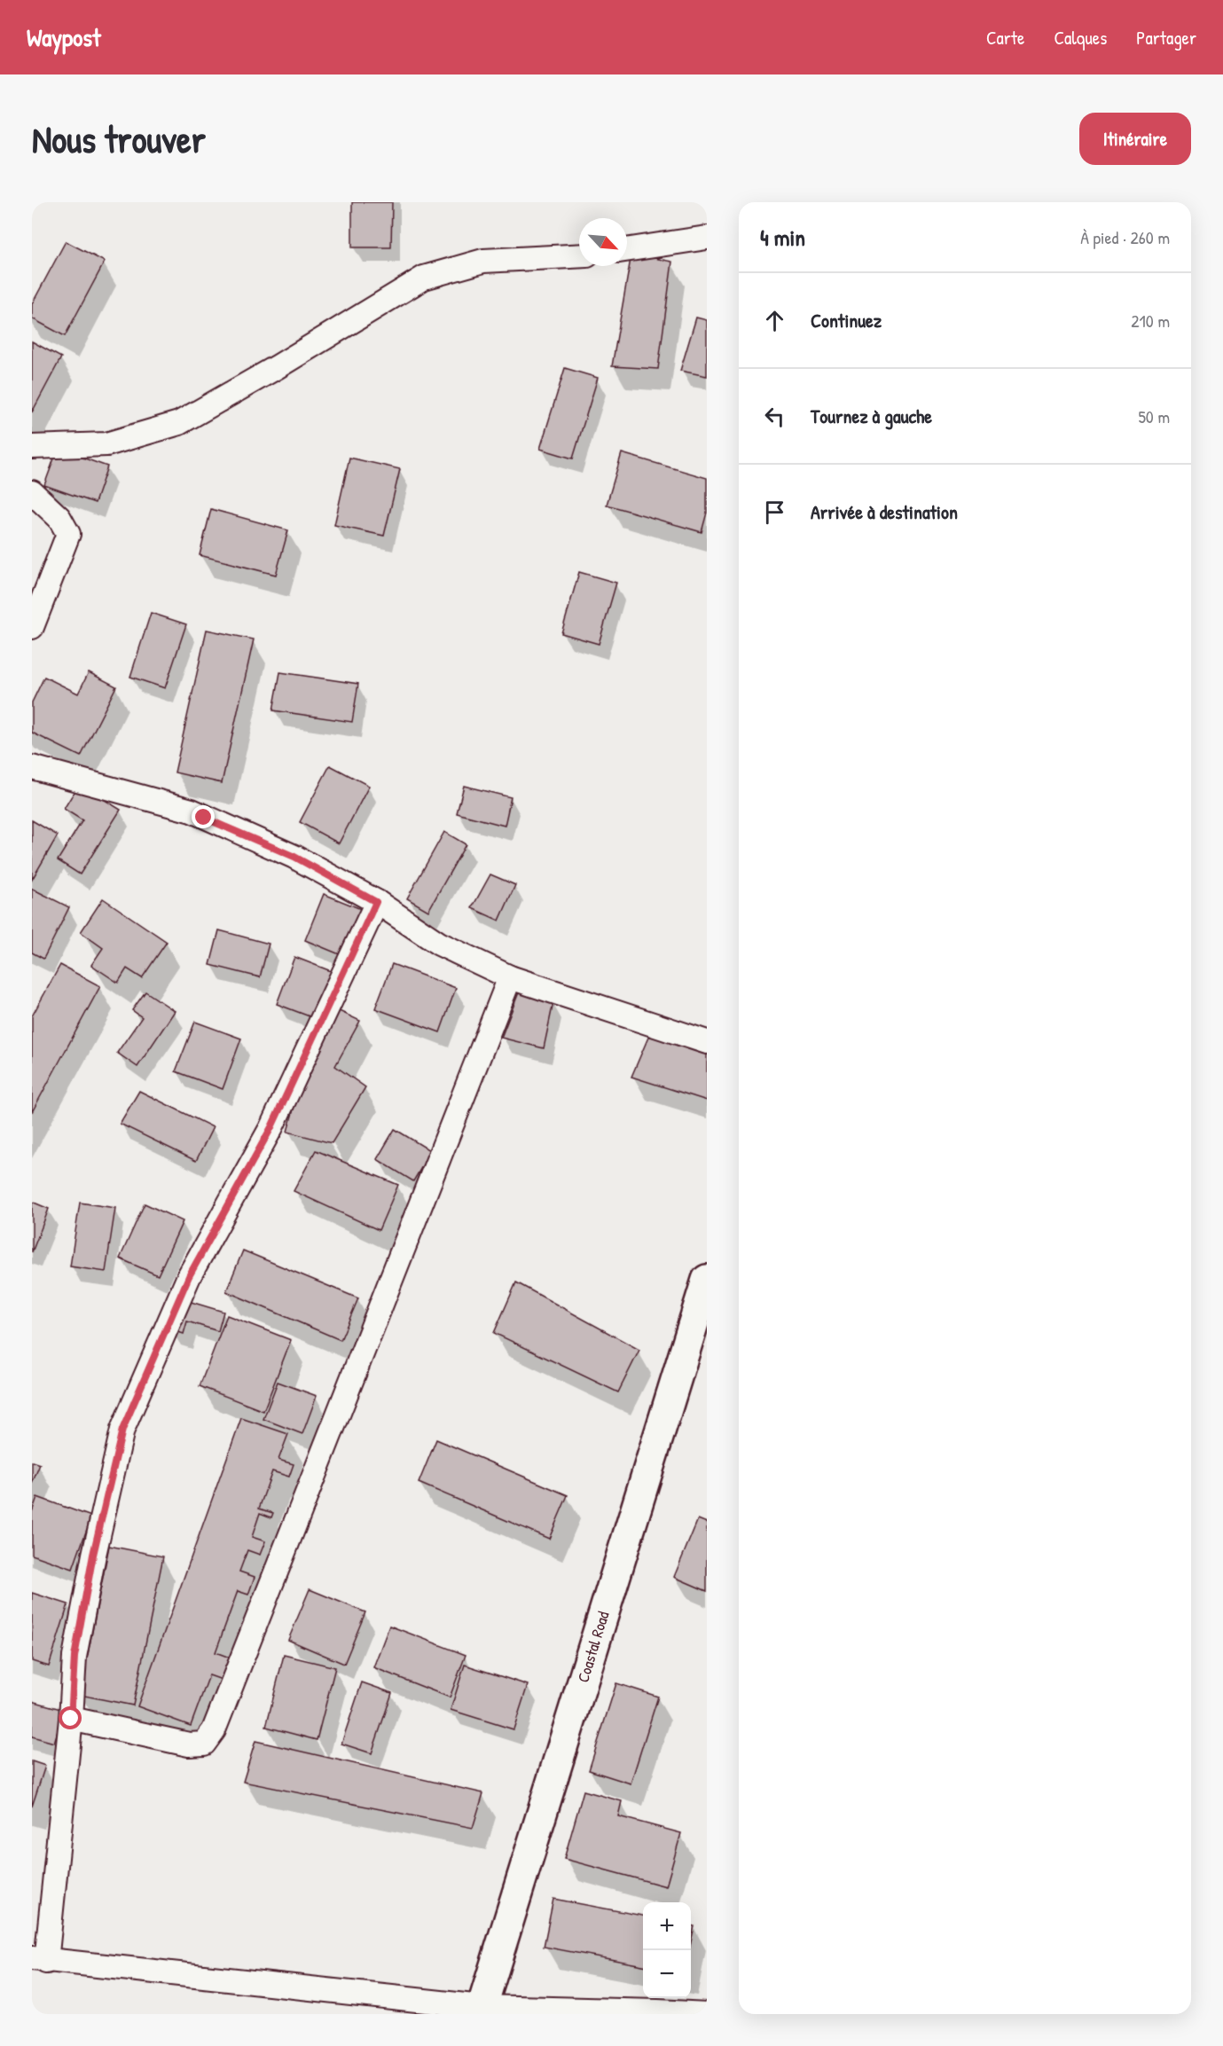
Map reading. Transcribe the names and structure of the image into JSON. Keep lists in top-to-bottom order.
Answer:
{
  "streets": {
    "main road": ["Coastal Road"]
  },
  "north": "bottom right",
  "page": {
    "header": "Waypost",
    "nav": ["Carte", "Calques", "Partager"],
    "buttons": "Itinéraire",
    "title": "Nous trouver",
    "heading": ["4 min", "À pied · 260 m"],
    "list": [
      ["Continuez", "210 m"],
      ["Tournez à gauche", "50 m"],
      "Arrivée à destination"
    ],
    "map_buttons": ["+", "−"]
  }
}
